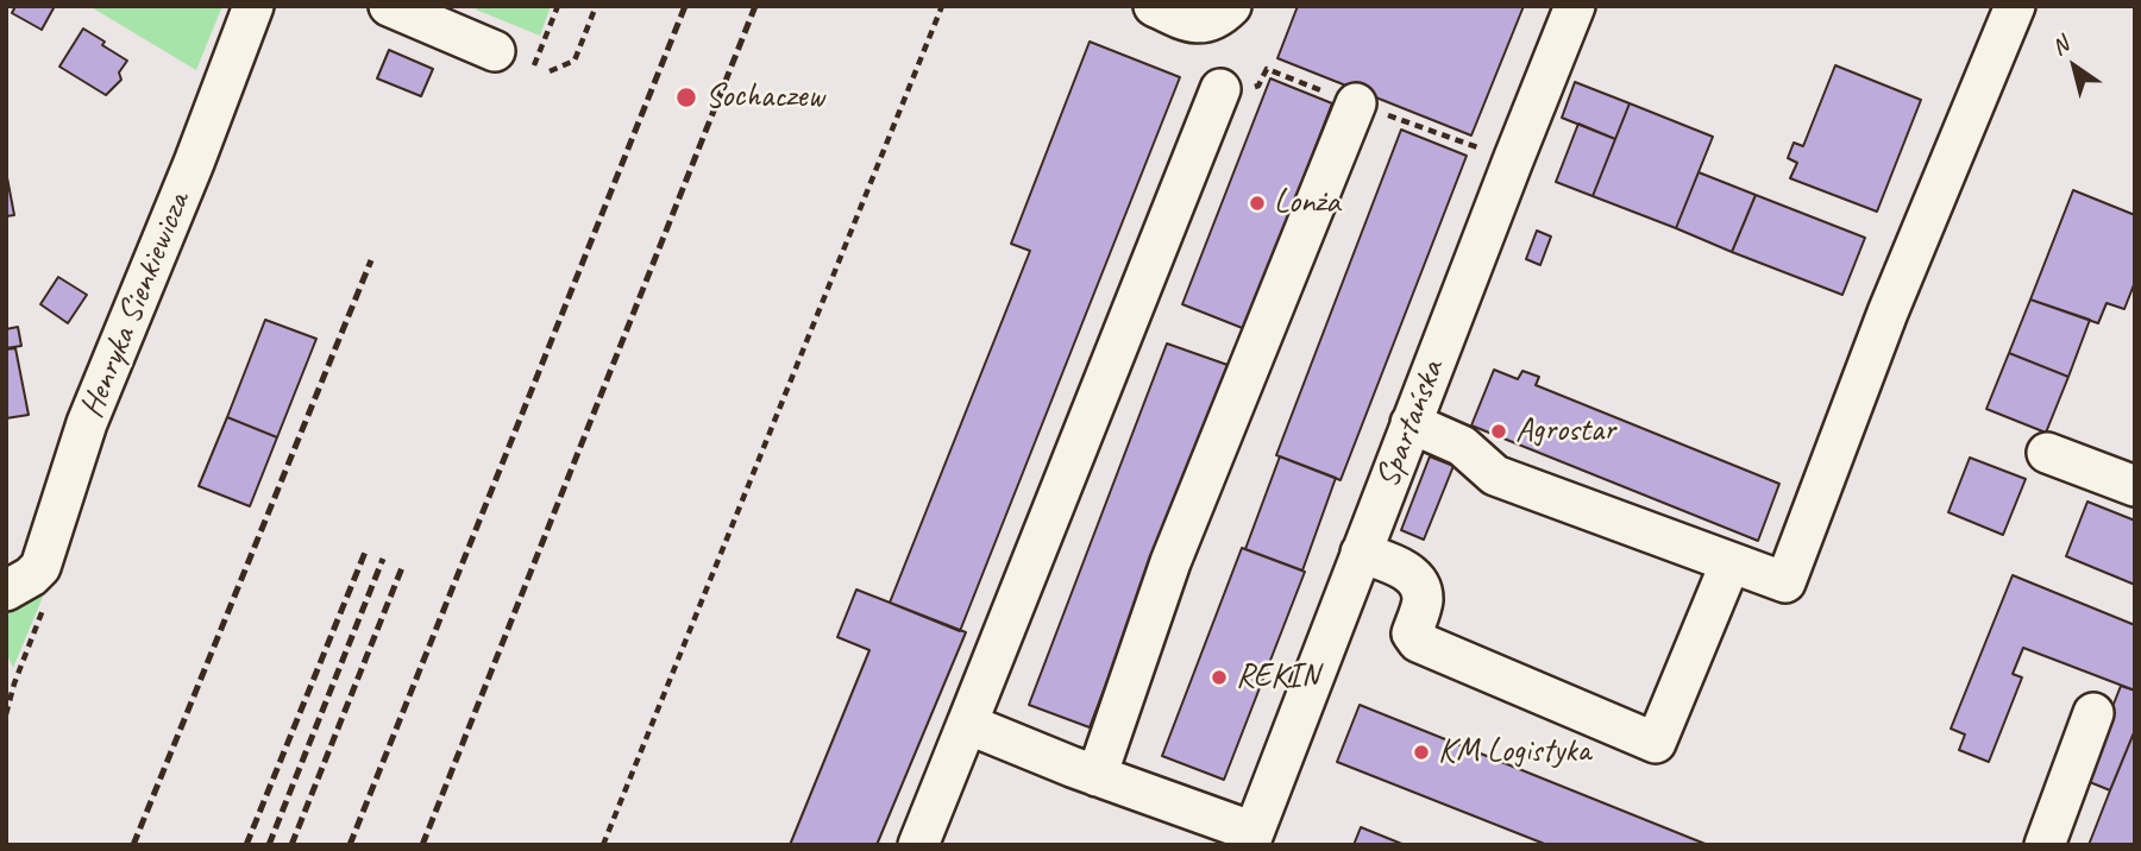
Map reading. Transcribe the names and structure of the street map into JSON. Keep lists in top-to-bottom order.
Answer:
{
  "streets": {
    "street": ["Henryka Sienkiewicza", "Spartańska"]
  },
  "places": [
    "Sochaczew",
    "Lonża",
    "Agrostar",
    "REKIN",
    "KM Logistyka"
  ],
  "north": "top left"
}
